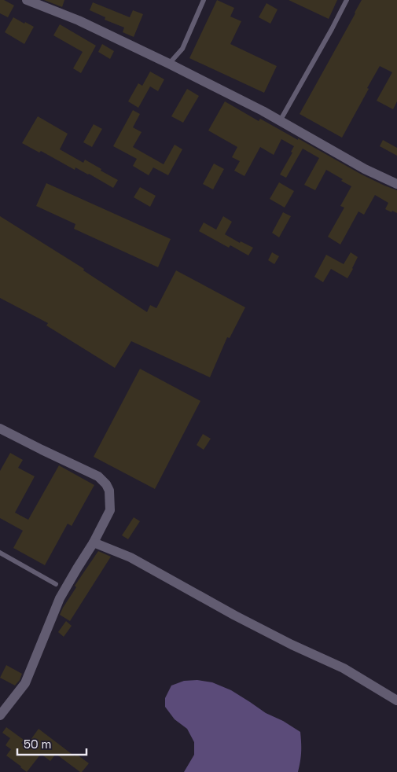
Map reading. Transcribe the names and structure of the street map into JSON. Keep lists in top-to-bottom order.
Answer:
{
  "scale_bar": "50 m"
}
